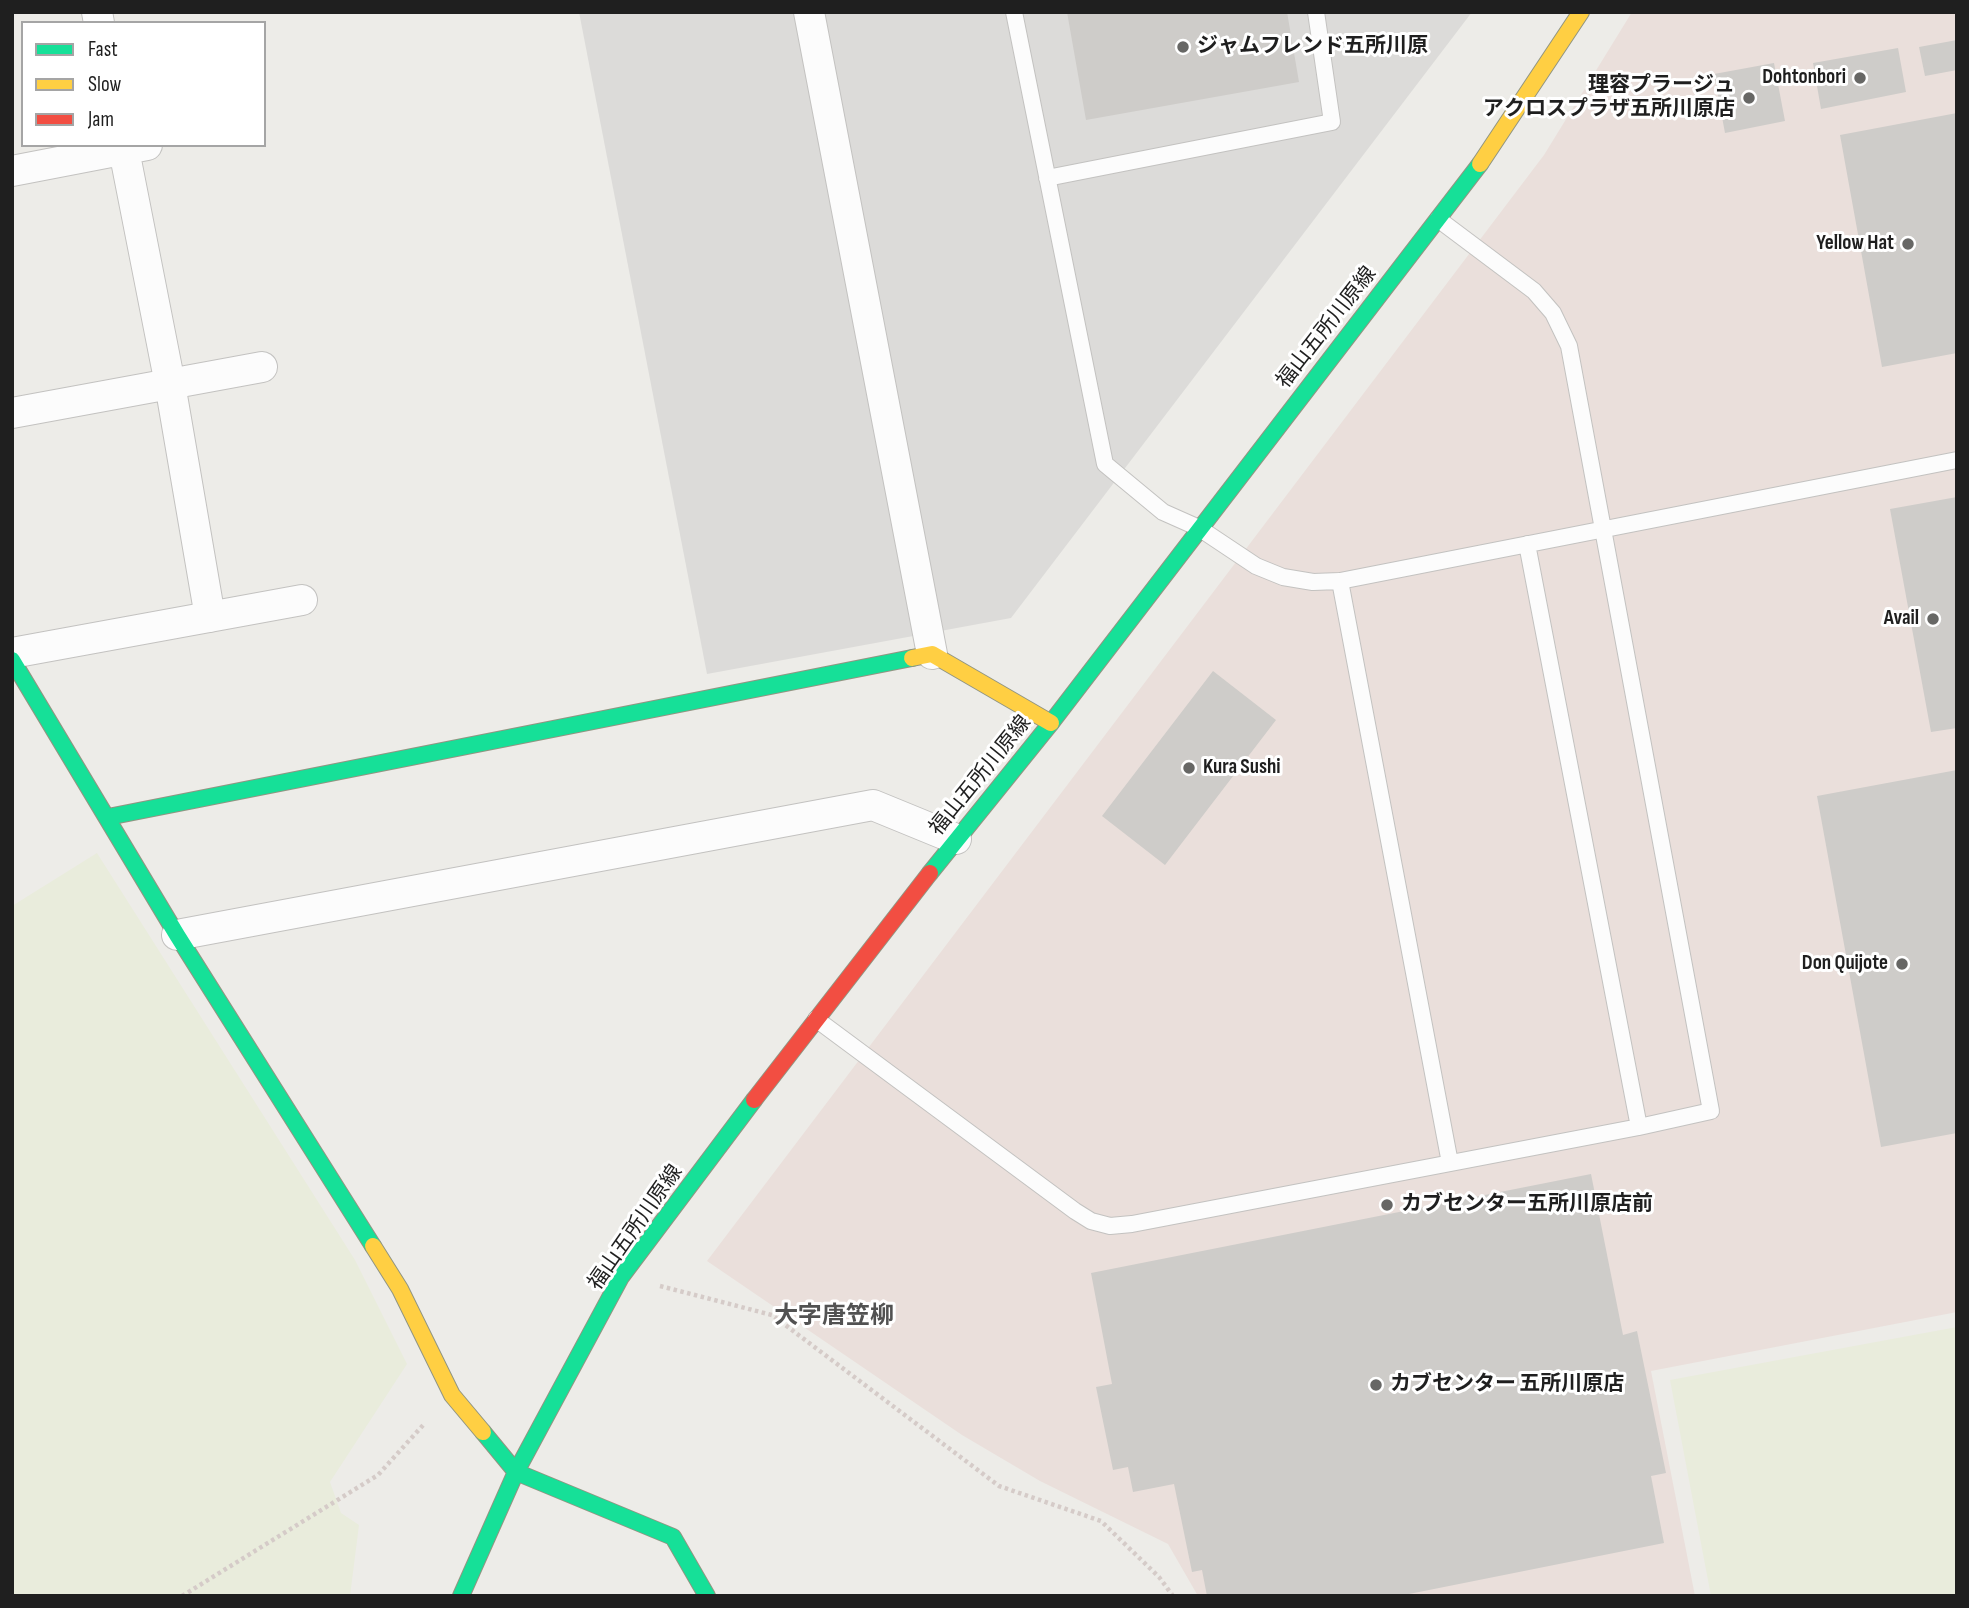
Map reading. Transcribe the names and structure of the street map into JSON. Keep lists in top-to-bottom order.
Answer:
{
  "streets": {
    "street": ["福山五所川原線"]
  },
  "districts": ["大字唐笠柳"],
  "places": [
    "ジャムフレンド五所川原",
    "Dohtonbori",
    "理容プラージュ アクロスプラザ五所川原店",
    "Yellow Hat",
    "Avail",
    "Kura Sushi",
    "Don Quijote",
    "カブセンター五所川原店前",
    "カブセンター 五所川原店"
  ],
  "legend": ["Fast", "Slow", "Jam"]
}
